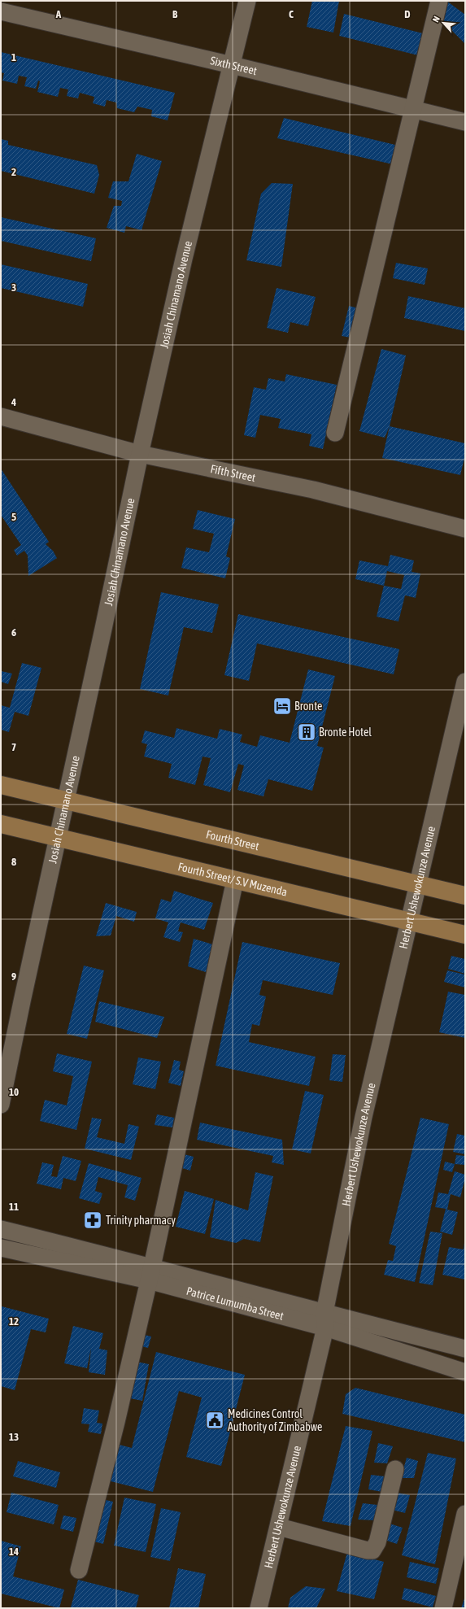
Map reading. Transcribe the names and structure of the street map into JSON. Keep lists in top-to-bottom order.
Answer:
{
  "streets": {
    "main road": ["Fourth Street", "Fourth Street/ S.V Muzenda"],
    "street": [
      "Sixth Street",
      "Josiah Chinamano Avenue",
      "Fifth Street",
      "Herbert Ushewokunze Avenue",
      "Patrice Lumumba Street"
    ]
  },
  "crossings": [
    ["Sixth Street", "Josiah Chinamano Avenue"],
    ["Josiah Chinamano Avenue", "Fifth Street"],
    ["Josiah Chinamano Avenue", "Fourth Street"],
    ["Josiah Chinamano Avenue", "Fourth Street/ S.V Muzenda"],
    ["Fourth Street", "Herbert Ushewokunze Avenue"],
    ["Fourth Street/ S.V Muzenda", "Herbert Ushewokunze Avenue"],
    ["Herbert Ushewokunze Avenue", "Patrice Lumumba Street"]
  ],
  "places": {
    "hotel": ["Bronte"],
    "building": ["Bronte Hotel"],
    "pharmacy": ["Trinity pharmacy"],
    "public building": ["Medicines Control Authority of Zimbabwe"]
  },
  "north": "top left",
  "grid": {
    "columns": [
      "A",
      "B",
      "C",
      "D"
    ],
    "rows": [
      "1",
      "2",
      "3",
      "4",
      "5",
      "6",
      "7",
      "8",
      "9",
      "10",
      "11",
      "12",
      "13",
      "14"
    ]
  }
}
